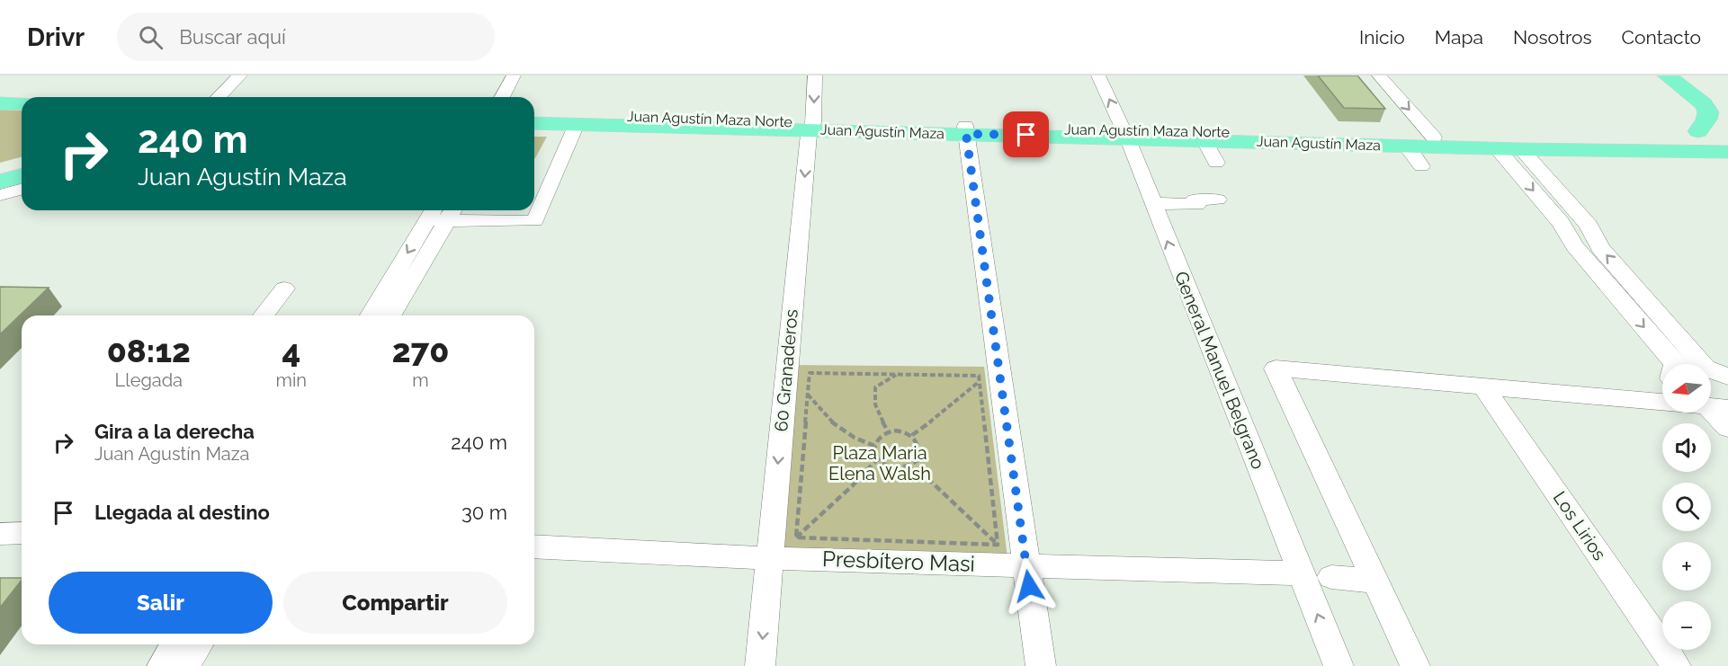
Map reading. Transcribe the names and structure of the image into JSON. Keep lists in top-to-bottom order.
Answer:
{
  "streets": {
    "main road": ["Juan Agustín Maza Norte", "Juan Agustín Maza"],
    "street": [
      "60 Granaderos",
      "General Manuel Belgrano",
      "Los Lirios",
      "Presbítero Masi"
    ]
  },
  "crossings": [
    ["Juan Agustín Maza Norte", "Juan Agustín Maza"],
    ["Juan Agustín Maza Norte", "60 Granaderos"],
    ["Juan Agustín Maza Norte", "General Manuel Belgrano"],
    ["Juan Agustín Maza", "60 Granaderos"],
    ["Juan Agustín Maza", "General Manuel Belgrano"],
    ["60 Granaderos", "Presbítero Masi"],
    ["General Manuel Belgrano", "Presbítero Masi"]
  ],
  "parks": ["Plaza Maria Elena Walsh"],
  "north": "left",
  "page": {
    "header": "Drivr",
    "search": "Buscar aquí",
    "nav": [
      "Inicio",
      "Mapa",
      "Nosotros",
      "Contacto"
    ],
    "turn": ["240 m", "Juan Agustín Maza"],
    "eta": [
      "08:12",
      "Llegada",
      "4",
      "min",
      "270",
      "m"
    ],
    "map_buttons": ["+", "−"],
    "list": [
      {
        "name": "Gira a la derecha",
        "note": "Juan Agustín Maza",
        "value": "240 m"
      },
      {
        "name": "Llegada al destino",
        "value": "30 m"
      }
    ],
    "buttons": ["Salir", "Compartir"]
  }
}
